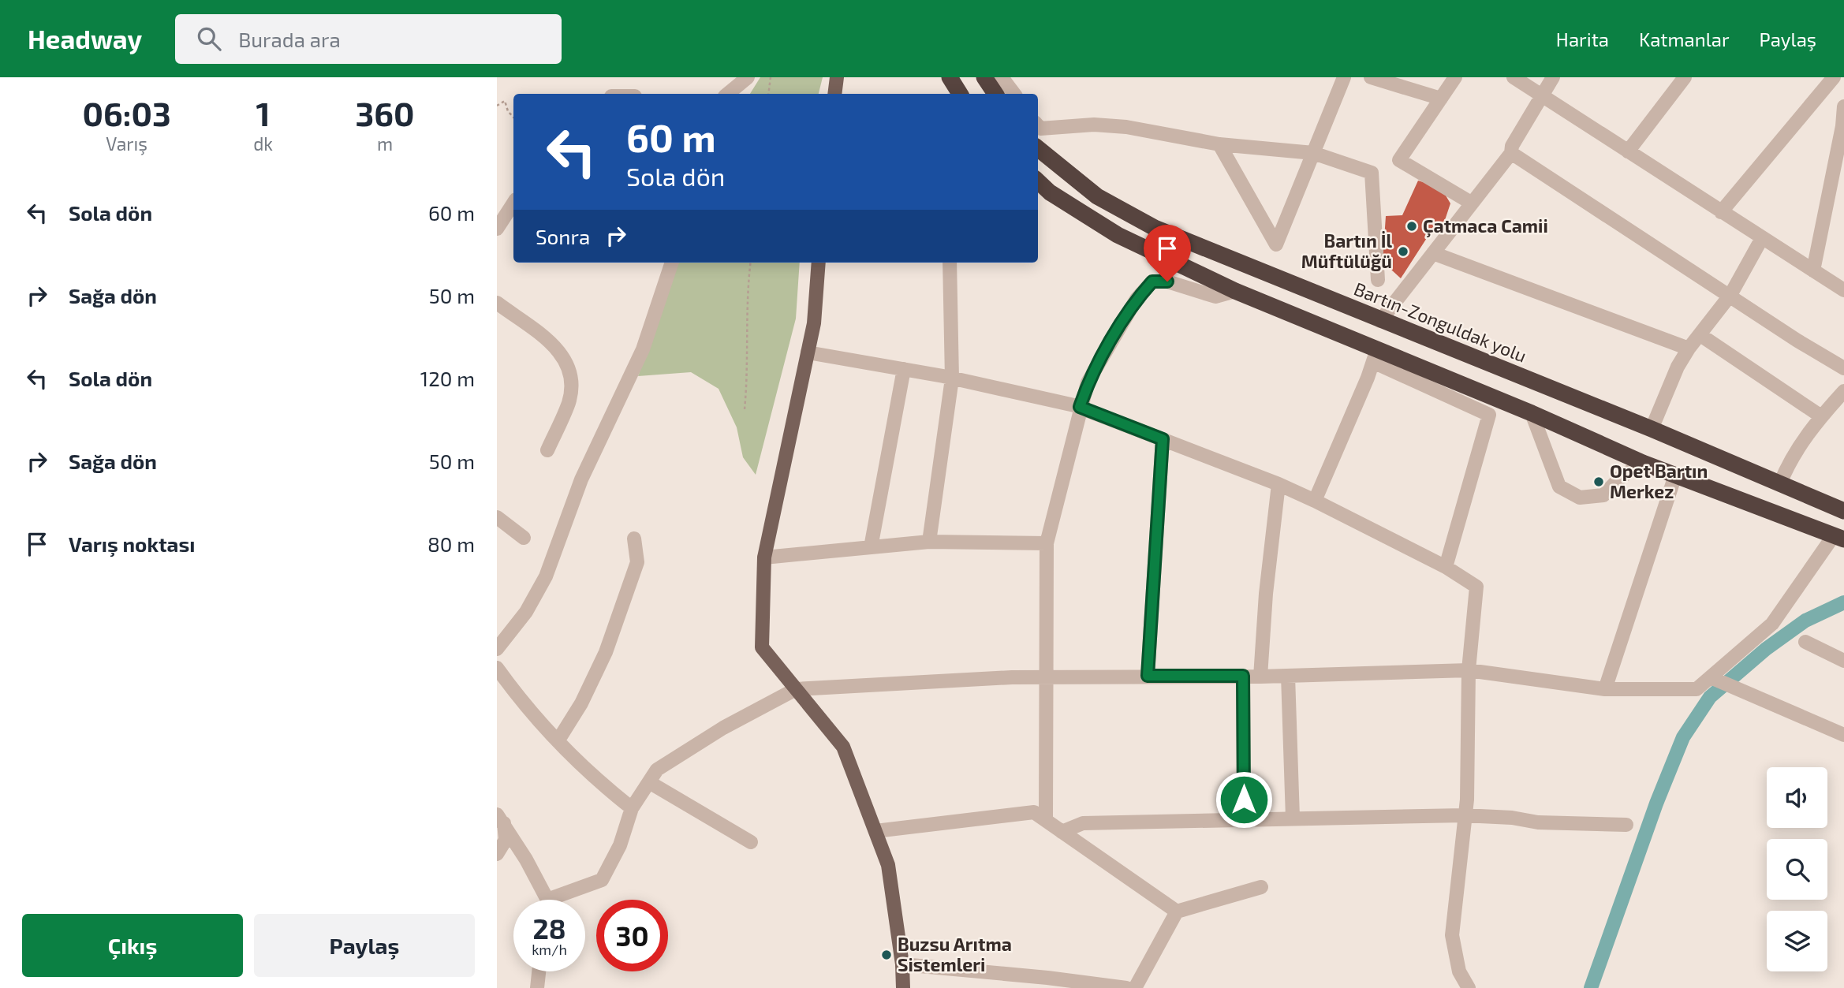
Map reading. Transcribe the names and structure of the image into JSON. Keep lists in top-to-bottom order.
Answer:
{
  "streets": {
    "highway": ["Bartın-Zonguldak yolu"]
  },
  "places": [
    "Çatmaca Camii",
    "Bartın İl Müftülüğü",
    "Opet Bartın Merkez",
    "Buzsu Arıtma Sistemleri"
  ],
  "page": {
    "header": "Headway",
    "search": "Burada ara",
    "nav": ["Harita", "Katmanlar", "Paylaş"],
    "eta": [
      "06:03",
      "Varış",
      "1",
      "dk",
      "360",
      "m"
    ],
    "turn": ["60 m", "Sola dön"],
    "list": [
      {
        "name": "Sola dön",
        "value": "60 m"
      },
      {
        "name": "Sağa dön",
        "value": "50 m"
      },
      {
        "name": "Sola dön",
        "value": "120 m"
      },
      {
        "name": "Sağa dön",
        "value": "50 m"
      },
      {
        "name": "Varış noktası",
        "value": "80 m"
      }
    ],
    "then": "Sonra",
    "speed": "28 km/h",
    "limit": "30",
    "buttons": ["Çıkış", "Paylaş"]
  }
}
